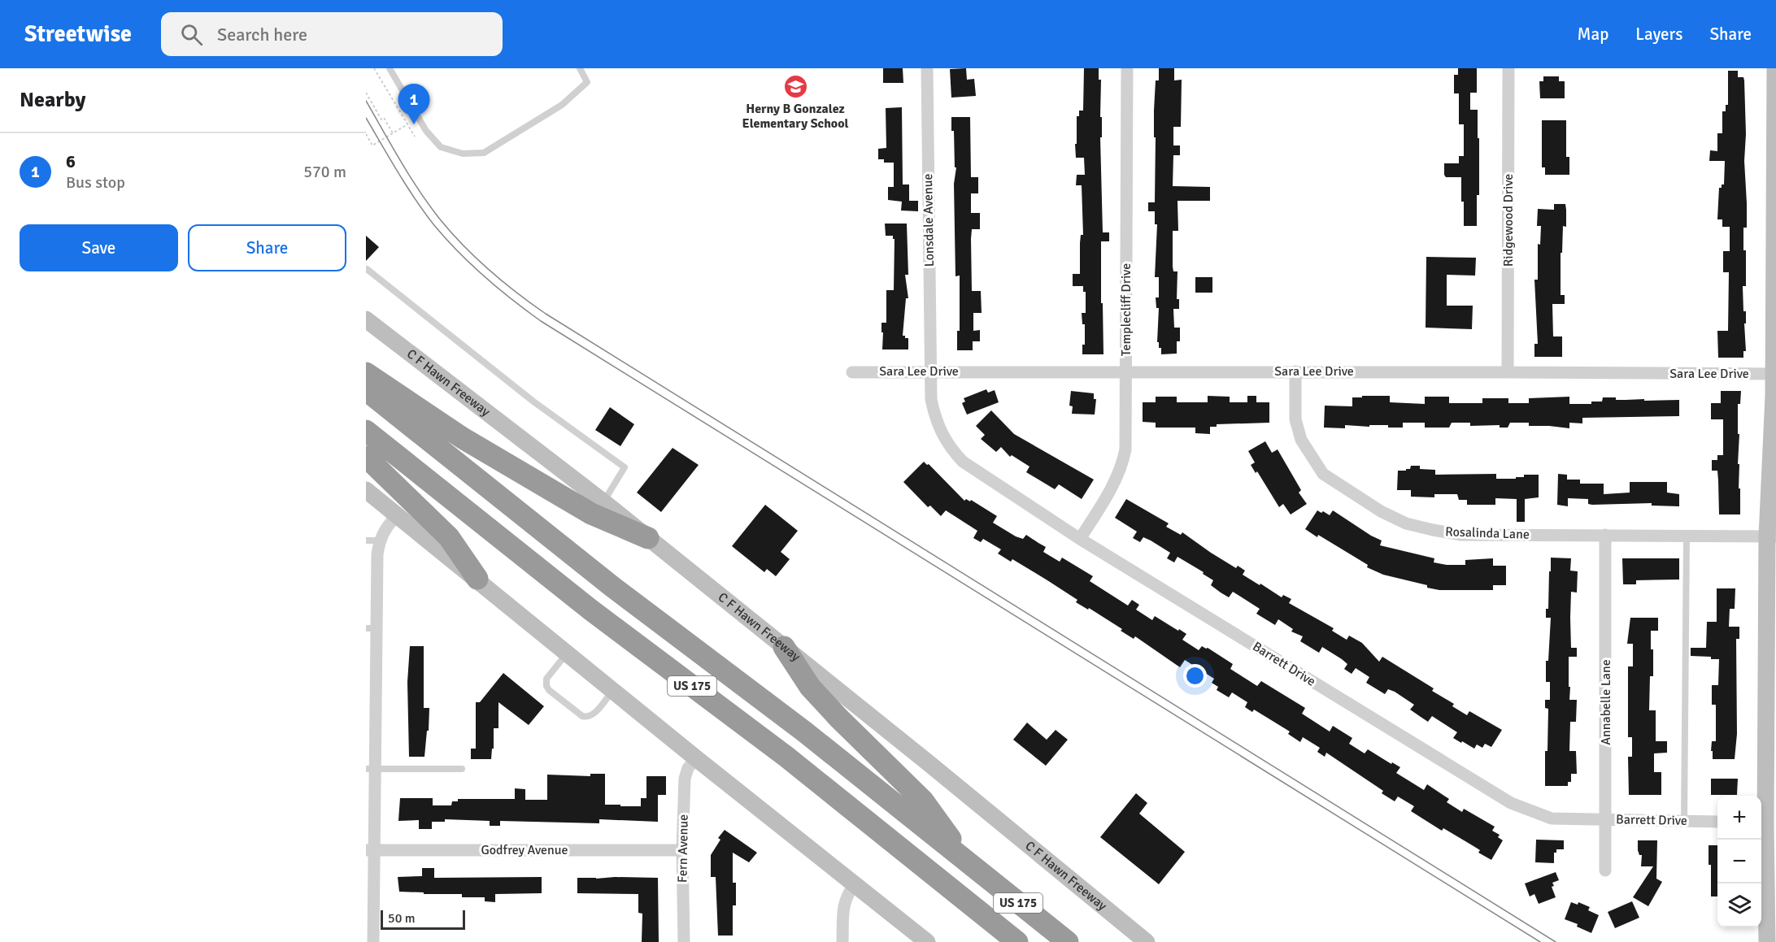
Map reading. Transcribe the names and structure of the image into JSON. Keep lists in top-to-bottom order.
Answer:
{
  "streets": {
    "highway": ["US 175"],
    "main road": ["C F Hawn Freeway"],
    "street": [
      "Lonsdale Avenue",
      "Ridgewood Drive",
      "Templecliff Drive",
      "Sara Lee Drive",
      "Rosalinda Lane",
      "Barrett Drive",
      "Annabelle Lane",
      "Fern Avenue",
      "Godfrey Avenue"
    ]
  },
  "crossings": [
    ["Lonsdale Avenue", "Sara Lee Drive"],
    ["Lonsdale Avenue", "Barrett Drive"],
    ["Ridgewood Drive", "Sara Lee Drive"],
    ["Templecliff Drive", "Sara Lee Drive"],
    ["Templecliff Drive", "Barrett Drive"],
    ["Sara Lee Drive", "Rosalinda Lane"],
    ["Sara Lee Drive", "Barrett Drive"],
    ["Rosalinda Lane", "Annabelle Lane"],
    ["Barrett Drive", "Annabelle Lane"],
    ["Fern Avenue", "Godfrey Avenue"]
  ],
  "places": {
    "school or university": ["Herny B Gonzalez Elementary School"]
  },
  "scale_bar": "50 m",
  "page": {
    "header": "Streetwise",
    "search": "Search here",
    "nav": ["Map", "Layers", "Share"],
    "heading": "Nearby",
    "pins": "1",
    "list": [
      {
        "mark": "1",
        "name": "6",
        "note": "Bus stop",
        "value": "570 m"
      }
    ],
    "buttons": ["Save", "Share"],
    "map_buttons": ["+", "−"],
    "scale": "50 m"
  }
}
